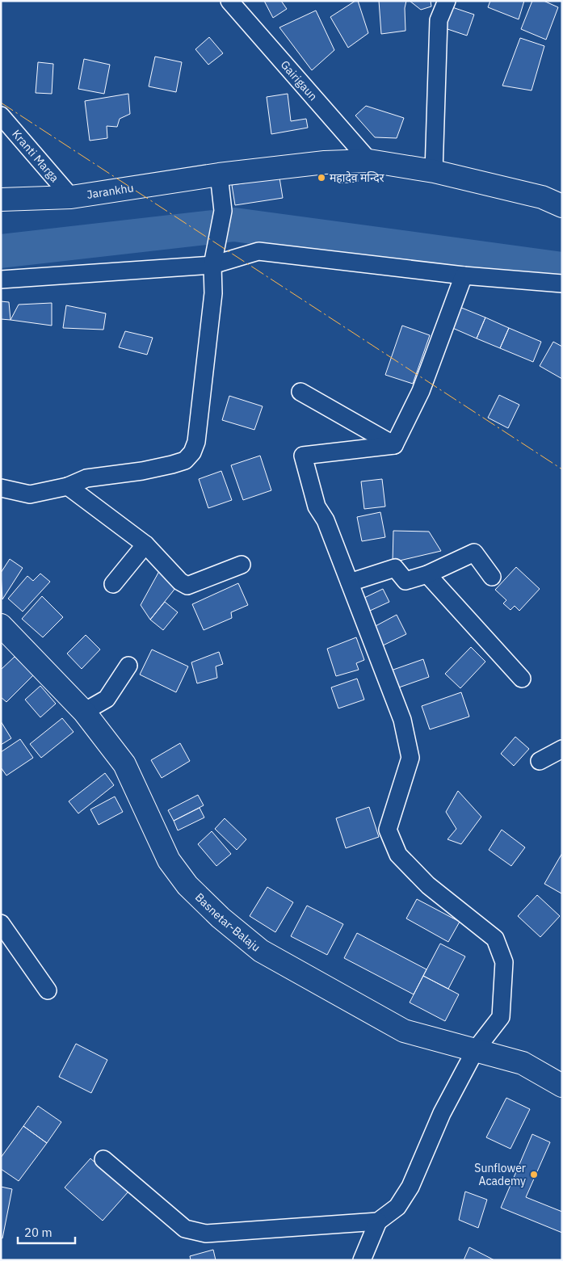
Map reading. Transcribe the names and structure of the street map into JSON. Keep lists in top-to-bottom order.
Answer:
{
  "streets": {
    "street": [
      "Gairigaun",
      "Kranti Marga",
      "Jarankhu",
      "Basnetar-Balaju"
    ]
  },
  "crossings": [
    ["Gairigaun", "Jarankhu"],
    ["Kranti Marga", "Jarankhu"]
  ],
  "places": ["महादेव मन्दिर", "Sunflower Academy"],
  "scale_bar": "20 m"
}
